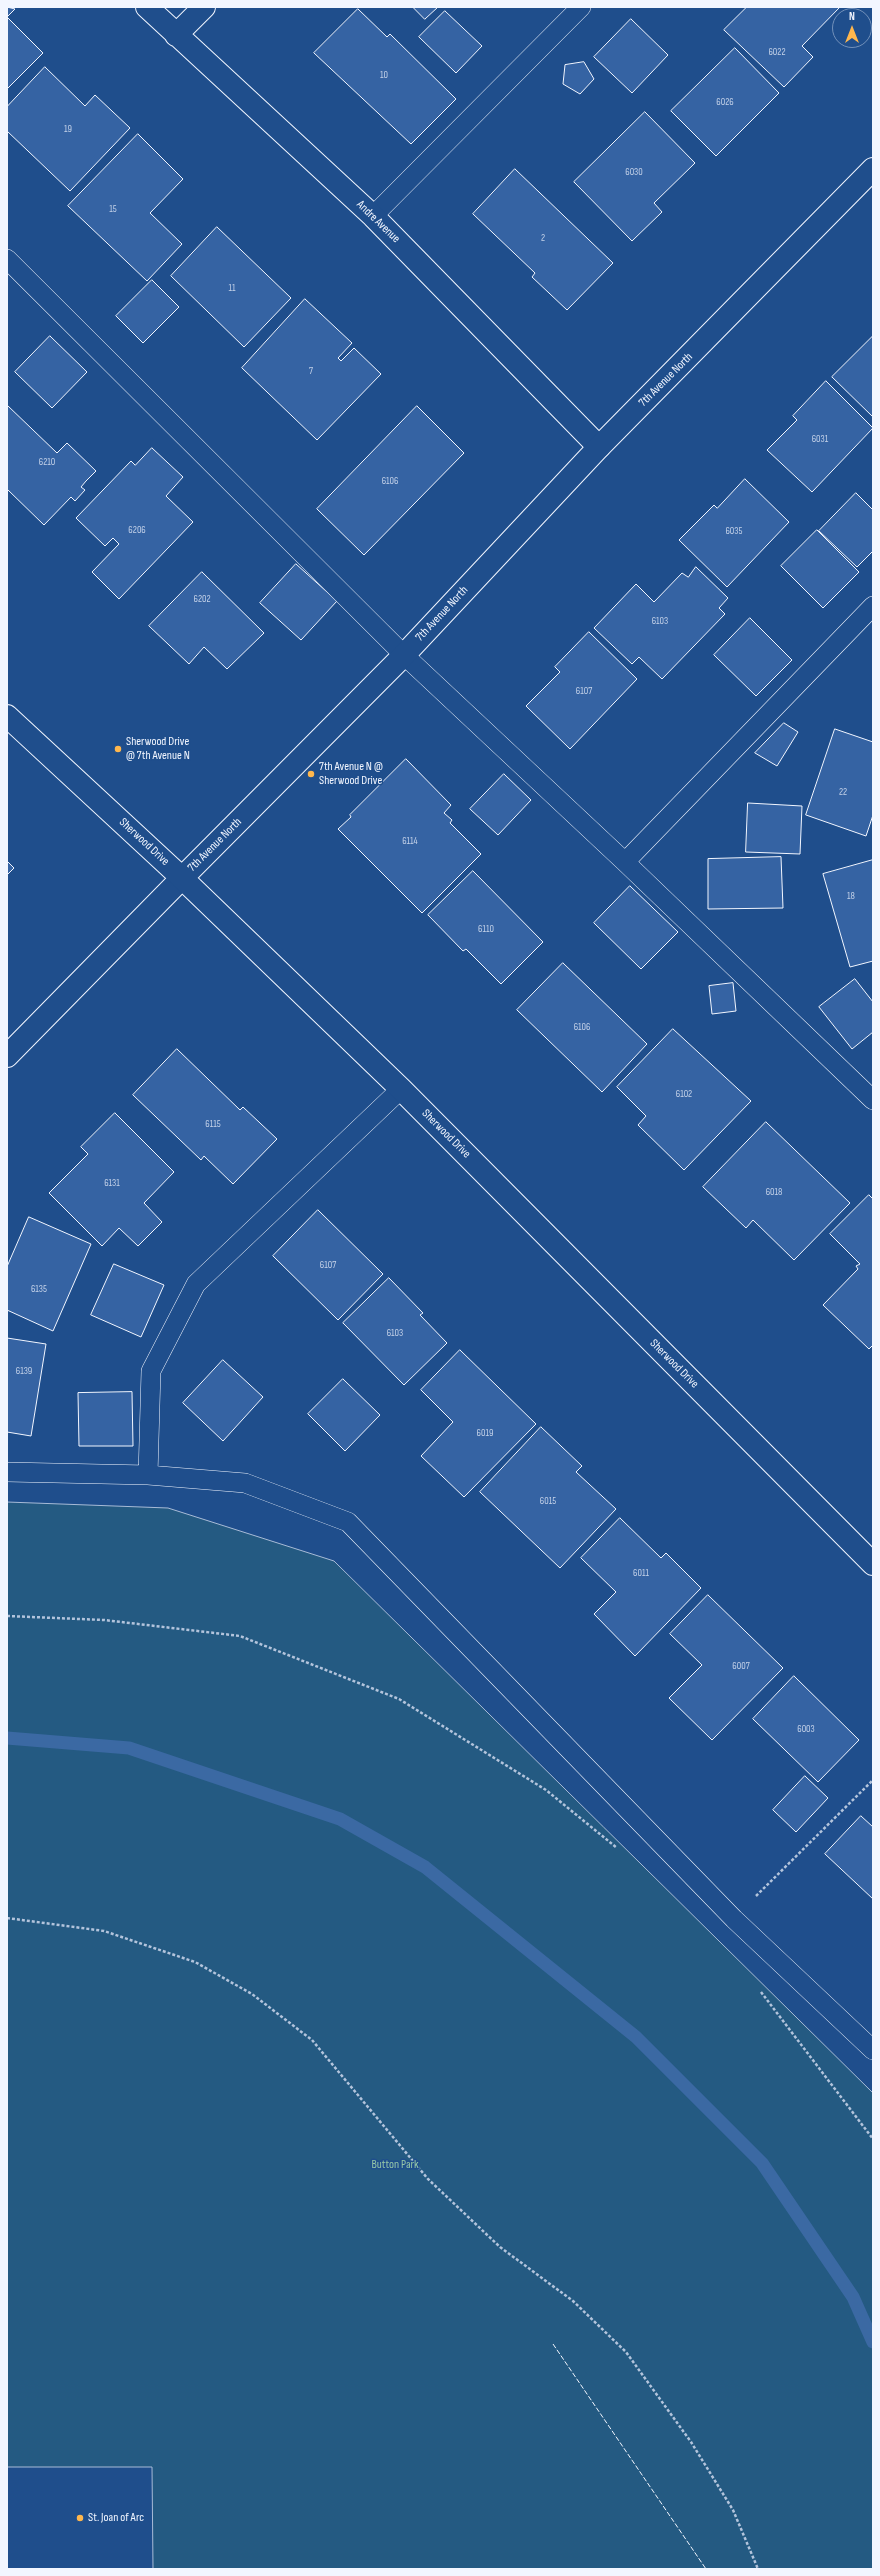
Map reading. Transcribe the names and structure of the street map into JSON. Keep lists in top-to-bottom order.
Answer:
{
  "streets": {
    "street": ["Andre Avenue", "7th Avenue North", "Sherwood Drive"]
  },
  "crossings": [
    ["Andre Avenue", "7th Avenue North"],
    ["7th Avenue North", "Sherwood Drive"]
  ],
  "parks": ["Button Park"],
  "places": ["Sherwood Drive @ 7th Avenue N", "7th Avenue N @ Sherwood Drive", "St. Joan of Arc"],
  "house_numbers": [
    "6022",
    "10",
    "6026",
    "19",
    "6030",
    "15",
    "2",
    "11",
    "7",
    "6031",
    "6210",
    "6106",
    "6206",
    "6035",
    "6202",
    "6103",
    "6107",
    "22",
    "6114",
    "18",
    "6110",
    "6106",
    "6102",
    "6115",
    "6131",
    "6018",
    "6107",
    "6135",
    "6103",
    "6139",
    "6019",
    "6015",
    "6011",
    "6007",
    "6003"
  ],
  "north": "top"
}
